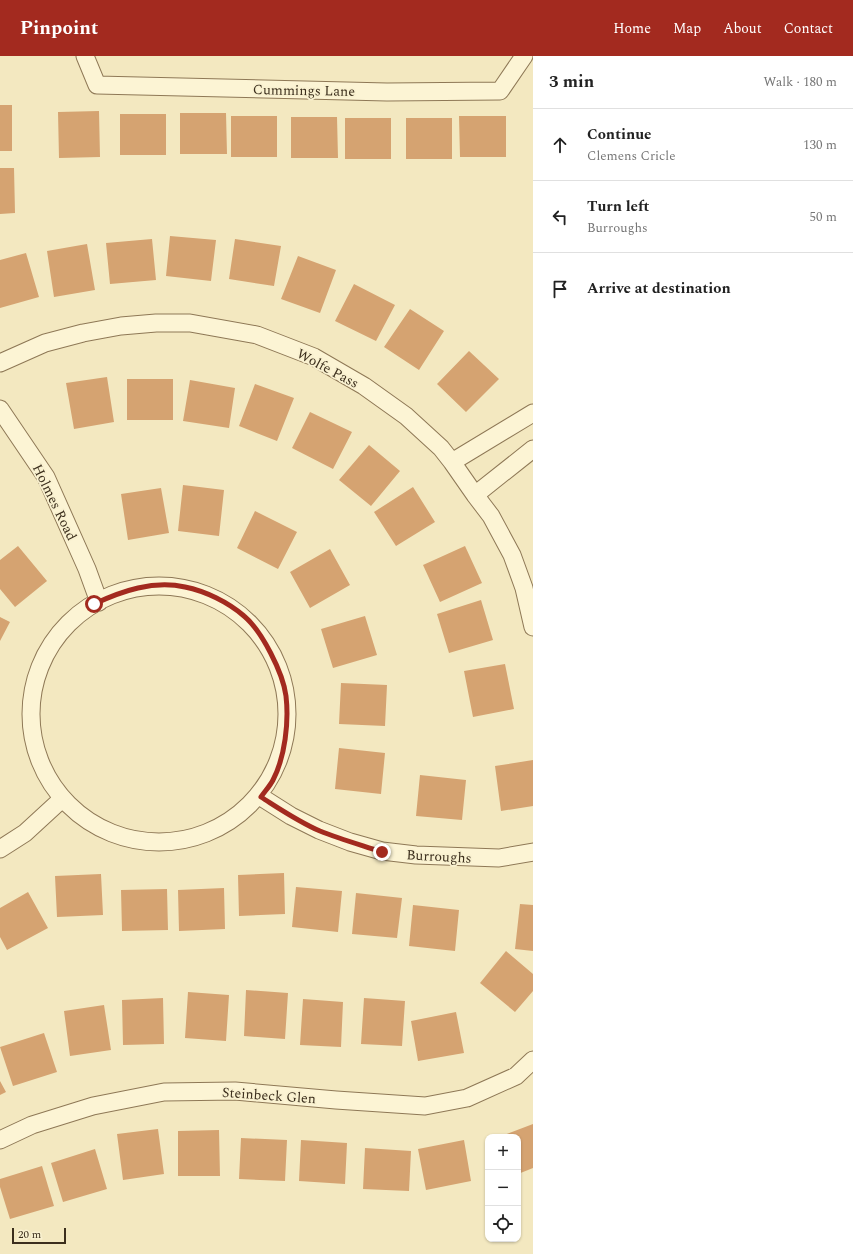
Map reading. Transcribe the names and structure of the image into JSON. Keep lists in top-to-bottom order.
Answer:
{
  "streets": {
    "street": [
      "Cummings Lane",
      "Wolfe Pass",
      "Holmes Road",
      "Burroughs",
      "Steinbeck Glen"
    ]
  },
  "scale_bar": "20 m",
  "page": {
    "header": "Pinpoint",
    "nav": [
      "Home",
      "Map",
      "About",
      "Contact"
    ],
    "heading": ["3 min", "Walk · 180 m"],
    "list": [
      ["Continue", "Clemens Cricle", "130 m"],
      ["Turn left", "Burroughs", "50 m"],
      "Arrive at destination"
    ],
    "map_buttons": ["+", "−"],
    "scale": "20 m"
  }
}
